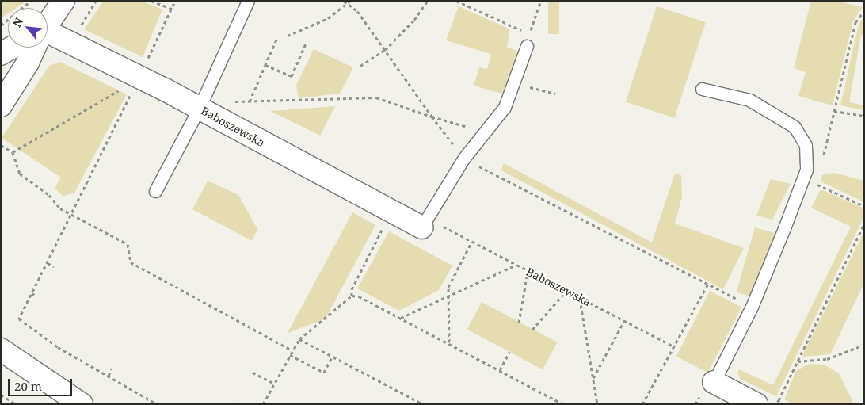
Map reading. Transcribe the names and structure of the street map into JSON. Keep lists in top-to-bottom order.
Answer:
{
  "streets": {
    "street": ["Baboszewska"]
  },
  "scale_bar": "20 m",
  "north": "top left"
}
